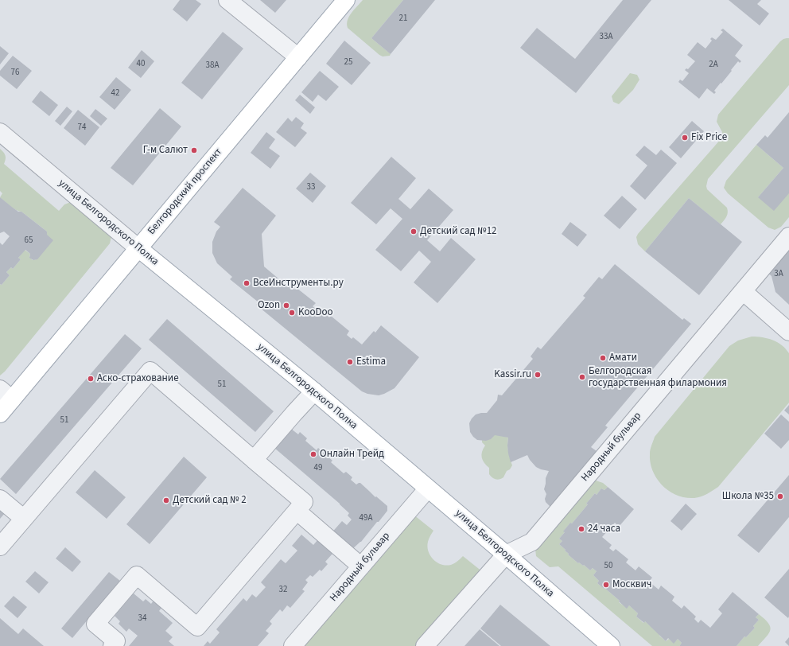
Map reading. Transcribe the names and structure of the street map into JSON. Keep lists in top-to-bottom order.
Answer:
{
  "streets": {
    "main road": ["Белгородский проспект", "улица Белгородского Полка"],
    "street": ["Народный бульвар"]
  },
  "crossings": [
    ["Белгородский проспект", "улица Белгородского Полка"],
    ["улица Белгородского Полка", "Народный бульвар"]
  ],
  "places": [
    "Fix Price",
    "Г-м Салют",
    "Детский сад №12",
    "ВсеИнструменты.ру",
    "Ozon",
    "KooDoo",
    "Амати",
    "Estima",
    "Kassir.ru",
    "Белгородская государственная филармония",
    "Аско-страхование",
    "Онлайн Трейд",
    "Школа №35",
    "Детский сад № 2",
    "24 часа",
    "Москвич"
  ],
  "house_numbers": [
    "21",
    "33А",
    "25",
    "40",
    "2А",
    "38А",
    "76",
    "42",
    "74",
    "33",
    "65",
    "3А",
    "51",
    "51",
    "49",
    "49А",
    "50",
    "32",
    "34"
  ]
}
